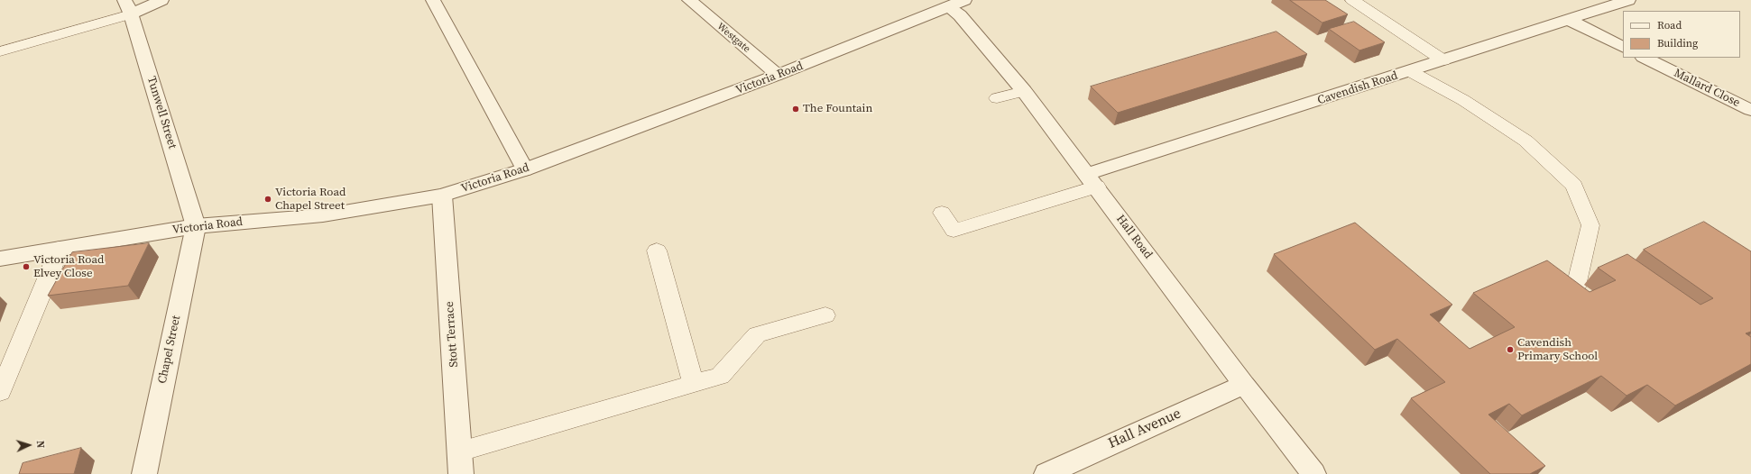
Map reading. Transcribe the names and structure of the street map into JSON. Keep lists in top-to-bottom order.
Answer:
{
  "streets": {
    "street": [
      "Westgate",
      "Victoria Road",
      "Cavendish Road",
      "Mallard Close",
      "Tunwell Street",
      "Hall Road",
      "Stott Terrace",
      "Chapel Street",
      "Hall Avenue"
    ]
  },
  "crossings": [
    ["Westgate", "Victoria Road"],
    ["Victoria Road", "Tunwell Street"],
    ["Victoria Road", "Hall Road"],
    ["Victoria Road", "Stott Terrace"],
    ["Victoria Road", "Chapel Street"],
    ["Cavendish Road", "Hall Road"],
    ["Tunwell Street", "Chapel Street"],
    ["Hall Road", "Hall Avenue"]
  ],
  "places": [
    "The Fountain",
    "Victoria Road Chapel Street",
    "Victoria Road Elvey Close",
    "Cavendish Primary School"
  ],
  "legend": ["Road", "Building"],
  "north": "right"
}
